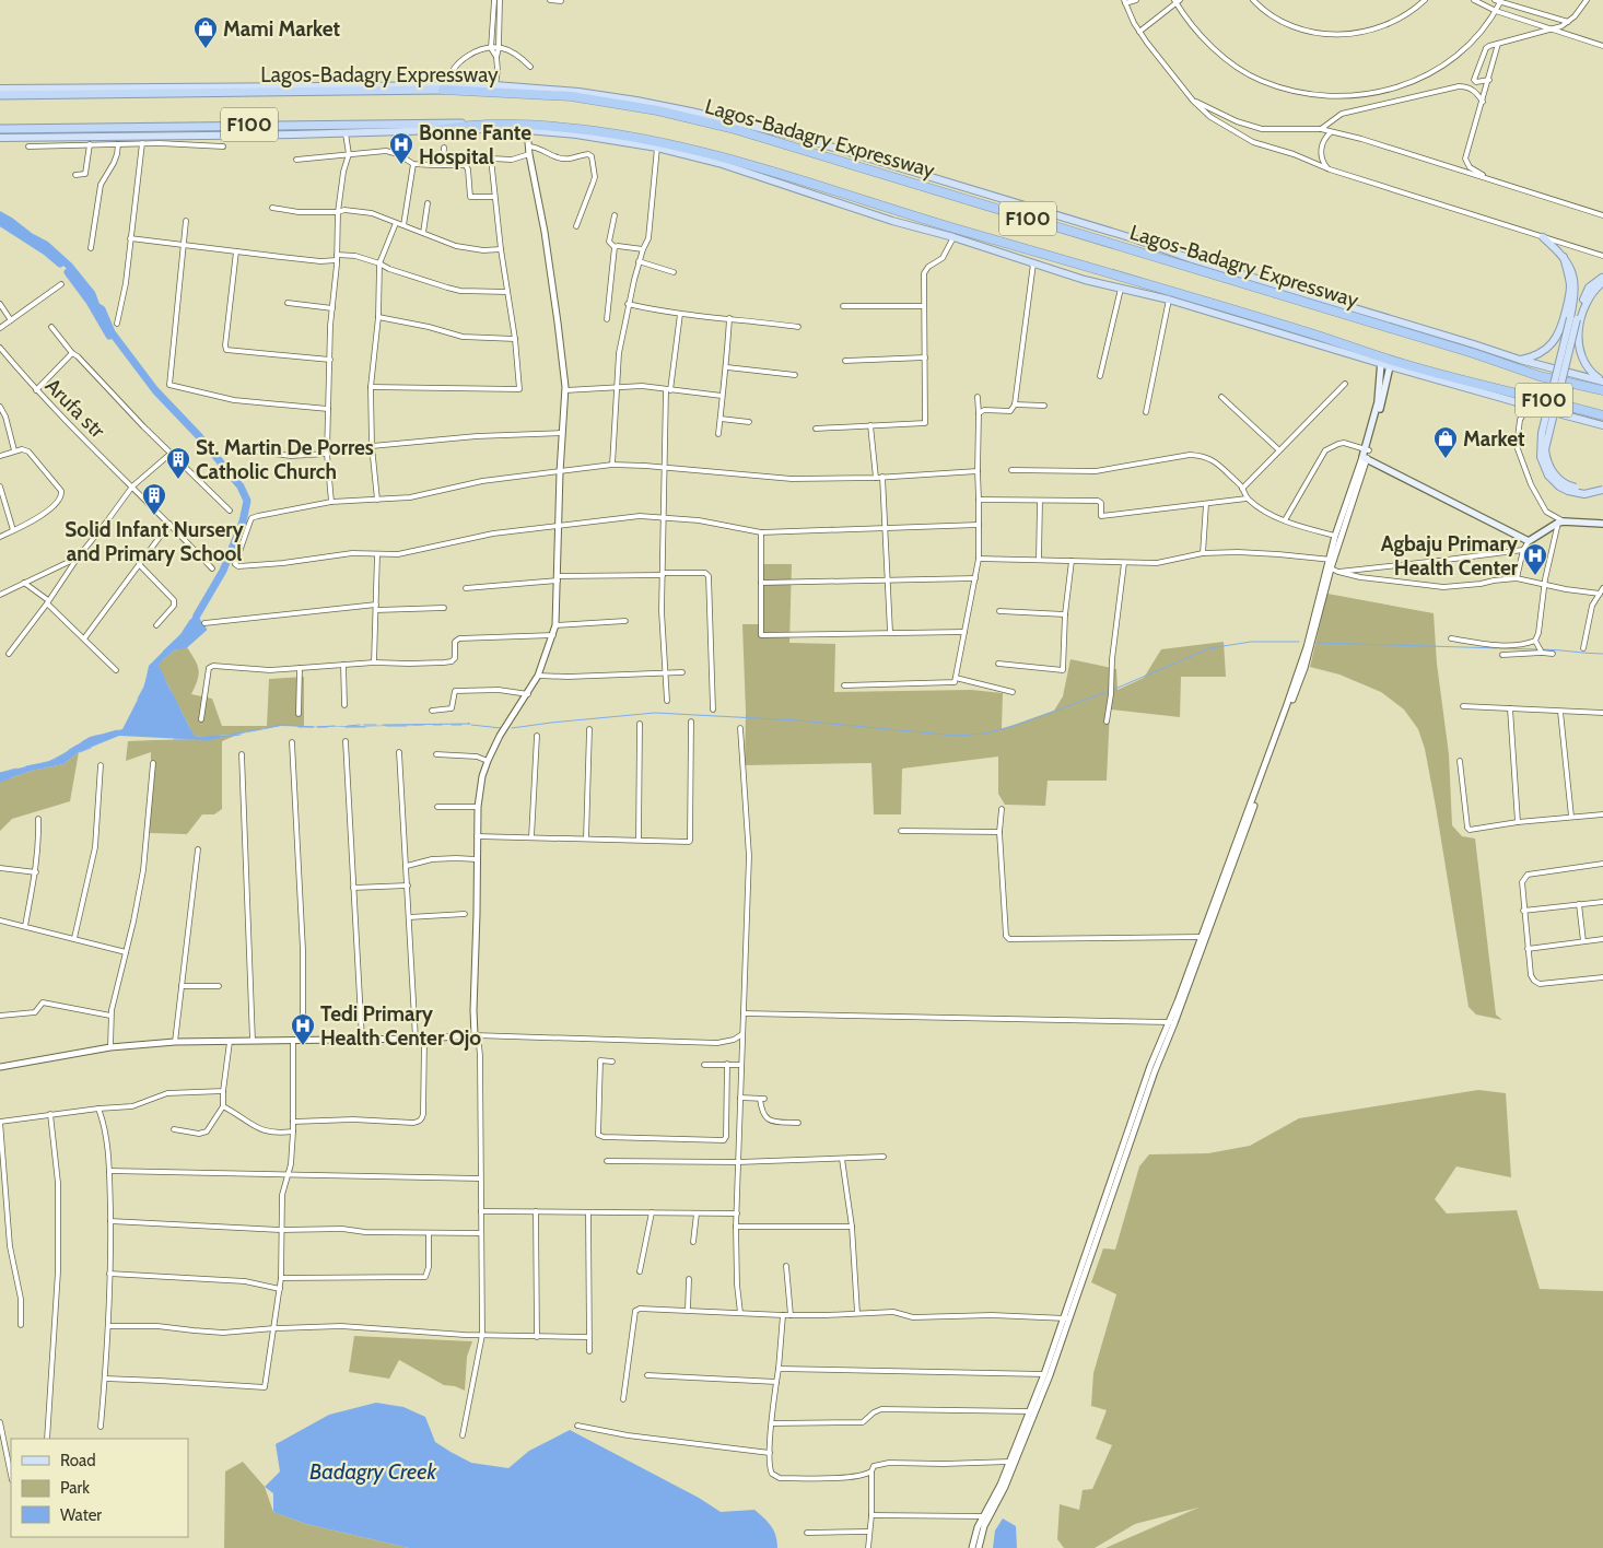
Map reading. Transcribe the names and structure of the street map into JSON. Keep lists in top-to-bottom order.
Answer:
{
  "streets": {
    "highway": ["Lagos-Badagry Expressway", "F100"],
    "street": ["Arufa str"]
  },
  "water": ["Badagry Creek"],
  "places": {
    "shop": ["Mami Market", "Market"],
    "hospital": ["Bonne Fante Hospital", "Agbaju Primary Health Center", "Tedi Primary Health Center Ojo"],
    "building": ["St. Martin De Porres Catholic Church", "Solid Infant Nursery and Primary School"]
  },
  "legend": ["Road", "Park", "Water"]
}
